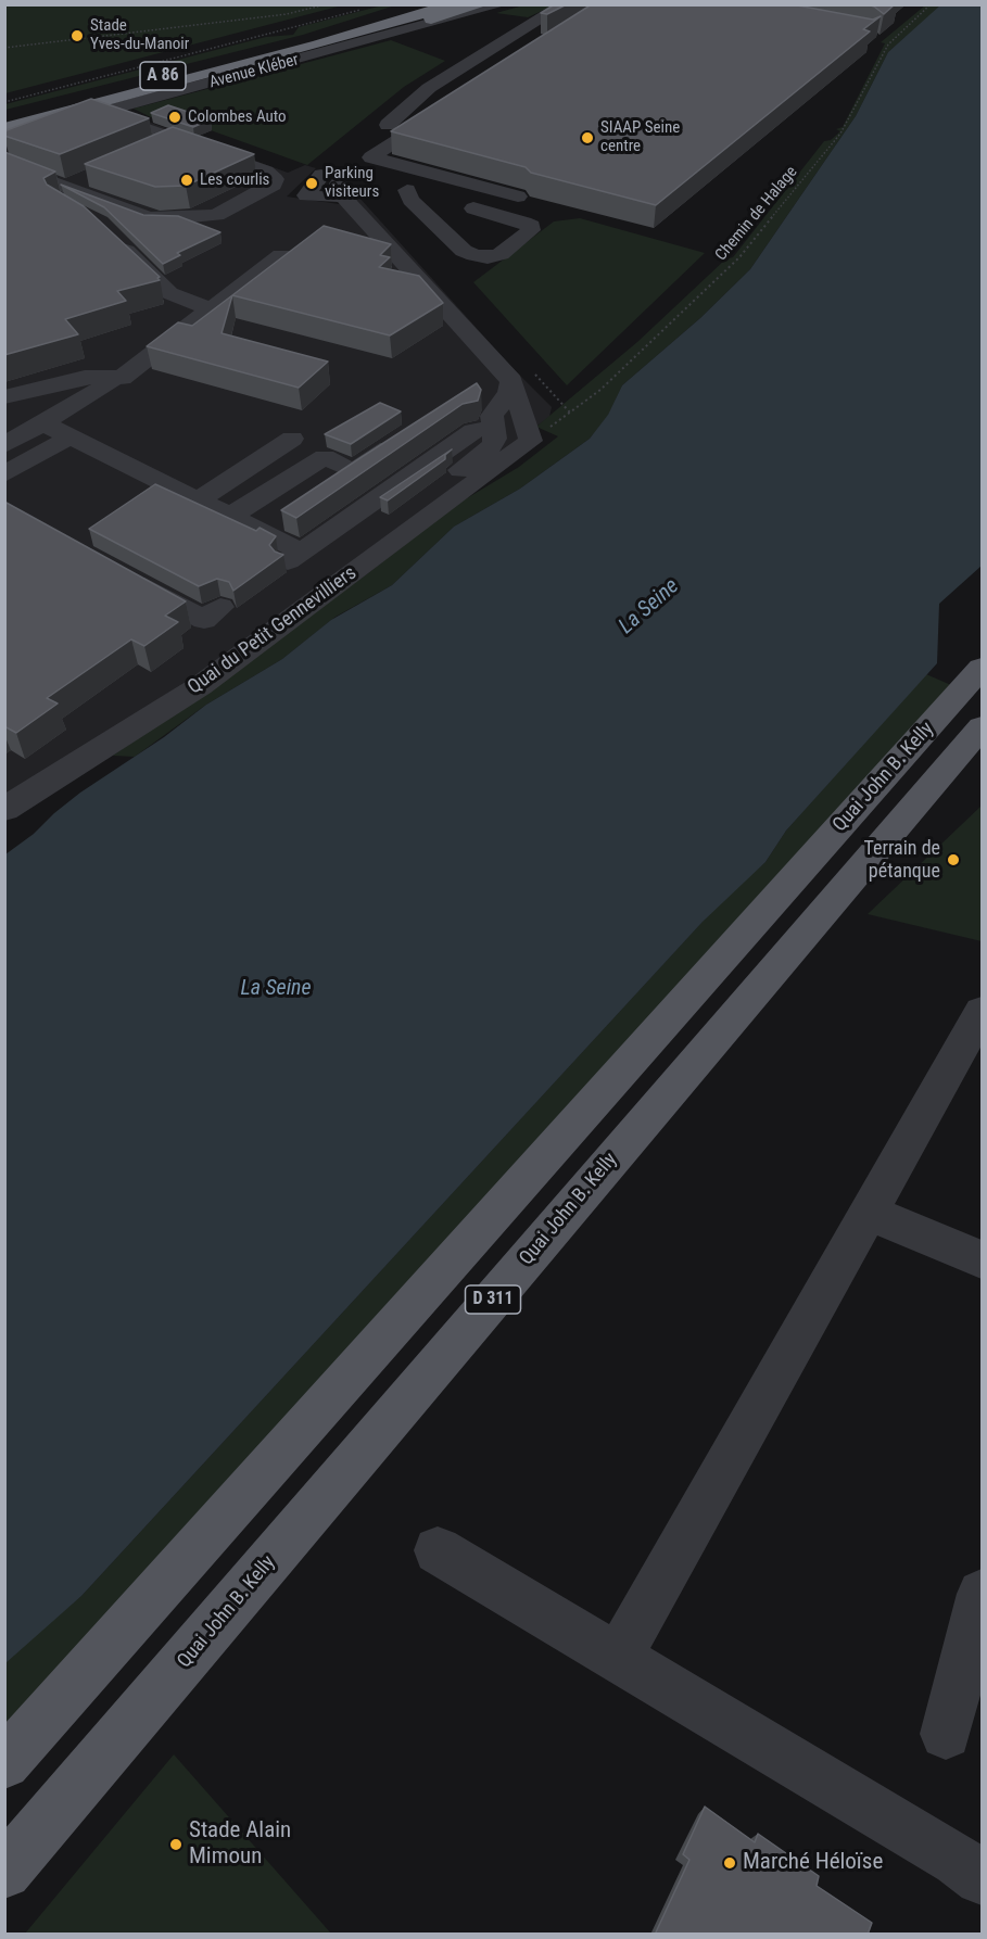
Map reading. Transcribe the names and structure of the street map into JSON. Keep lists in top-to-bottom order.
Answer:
{
  "streets": {
    "highway": ["A 86"],
    "main road": ["Quai John B. Kelly", "D 311"],
    "street": ["Avenue Kléber", "Quai du Petit Gennevilliers"],
    "path": ["Chemin de Halage"]
  },
  "water": ["La Seine"],
  "places": [
    "Stade Yves-du-Manoir",
    "Colombes Auto",
    "SIAAP Seine centre",
    "Les courlis",
    "Parking visiteurs",
    "Terrain de pétanque",
    "Stade Alain Mimoun",
    "Marché Héloïse"
  ]
}
